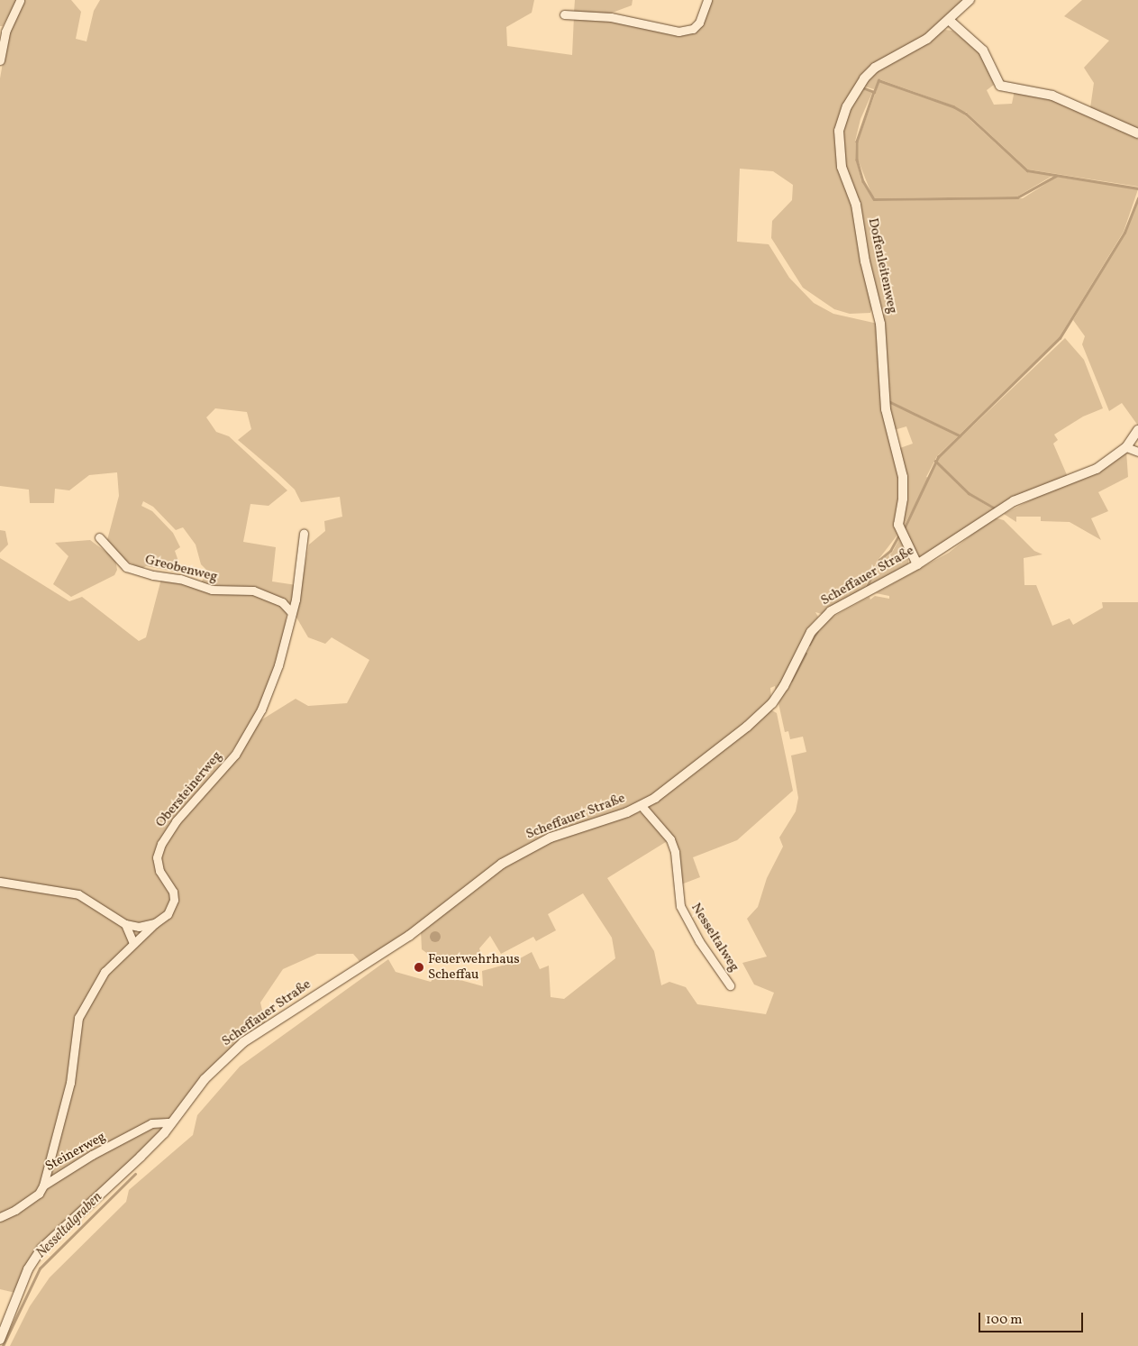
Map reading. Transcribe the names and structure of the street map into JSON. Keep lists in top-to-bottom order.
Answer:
{
  "streets": {
    "street": [
      "Doffenleitenweg",
      "Greobenweg",
      "Scheffauer Straße",
      "Obersteinerweg",
      "Nesseltalweg",
      "Steinerweg"
    ]
  },
  "crossings": [
    ["Doffenleitenweg", "Scheffauer Straße"],
    ["Greobenweg", "Obersteinerweg"],
    ["Scheffauer Straße", "Nesseltalweg"],
    ["Scheffauer Straße", "Steinerweg"]
  ],
  "water": ["Nesseltalgraben"],
  "places": ["Feuerwehrhaus Scheffau"],
  "scale_bar": "100 m"
}
